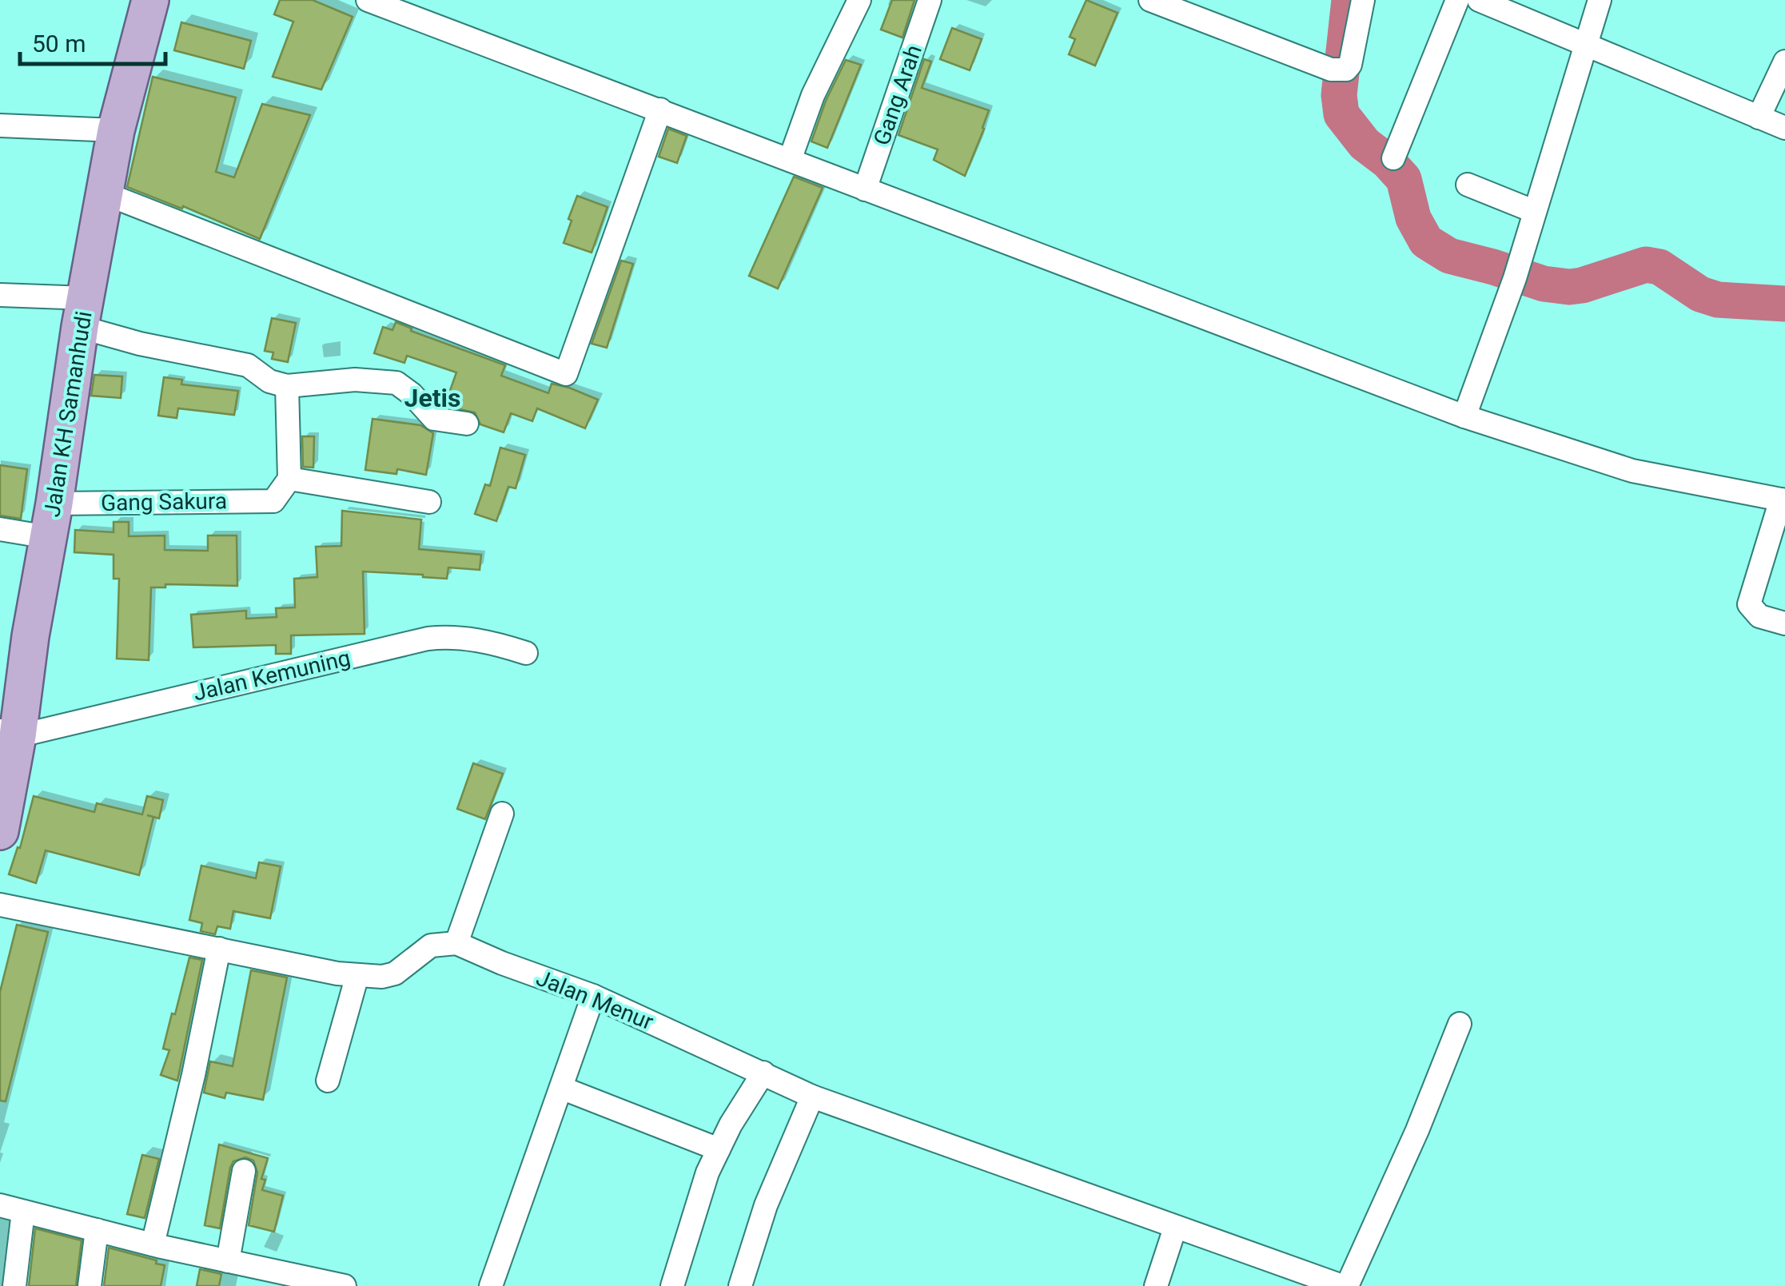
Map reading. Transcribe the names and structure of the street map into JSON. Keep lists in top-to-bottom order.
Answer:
{
  "streets": {
    "main road": ["Jalan KH Samanhudi"],
    "street": [
      "Gang Arah",
      "Gang Sakura",
      "Jalan Kemuning",
      "Jalan Menur"
    ]
  },
  "crossings": [
    ["Jalan KH Samanhudi", "Gang Sakura"],
    ["Jalan KH Samanhudi", "Jalan Kemuning"]
  ],
  "districts": ["Jetis"],
  "scale_bar": "50 m"
}
